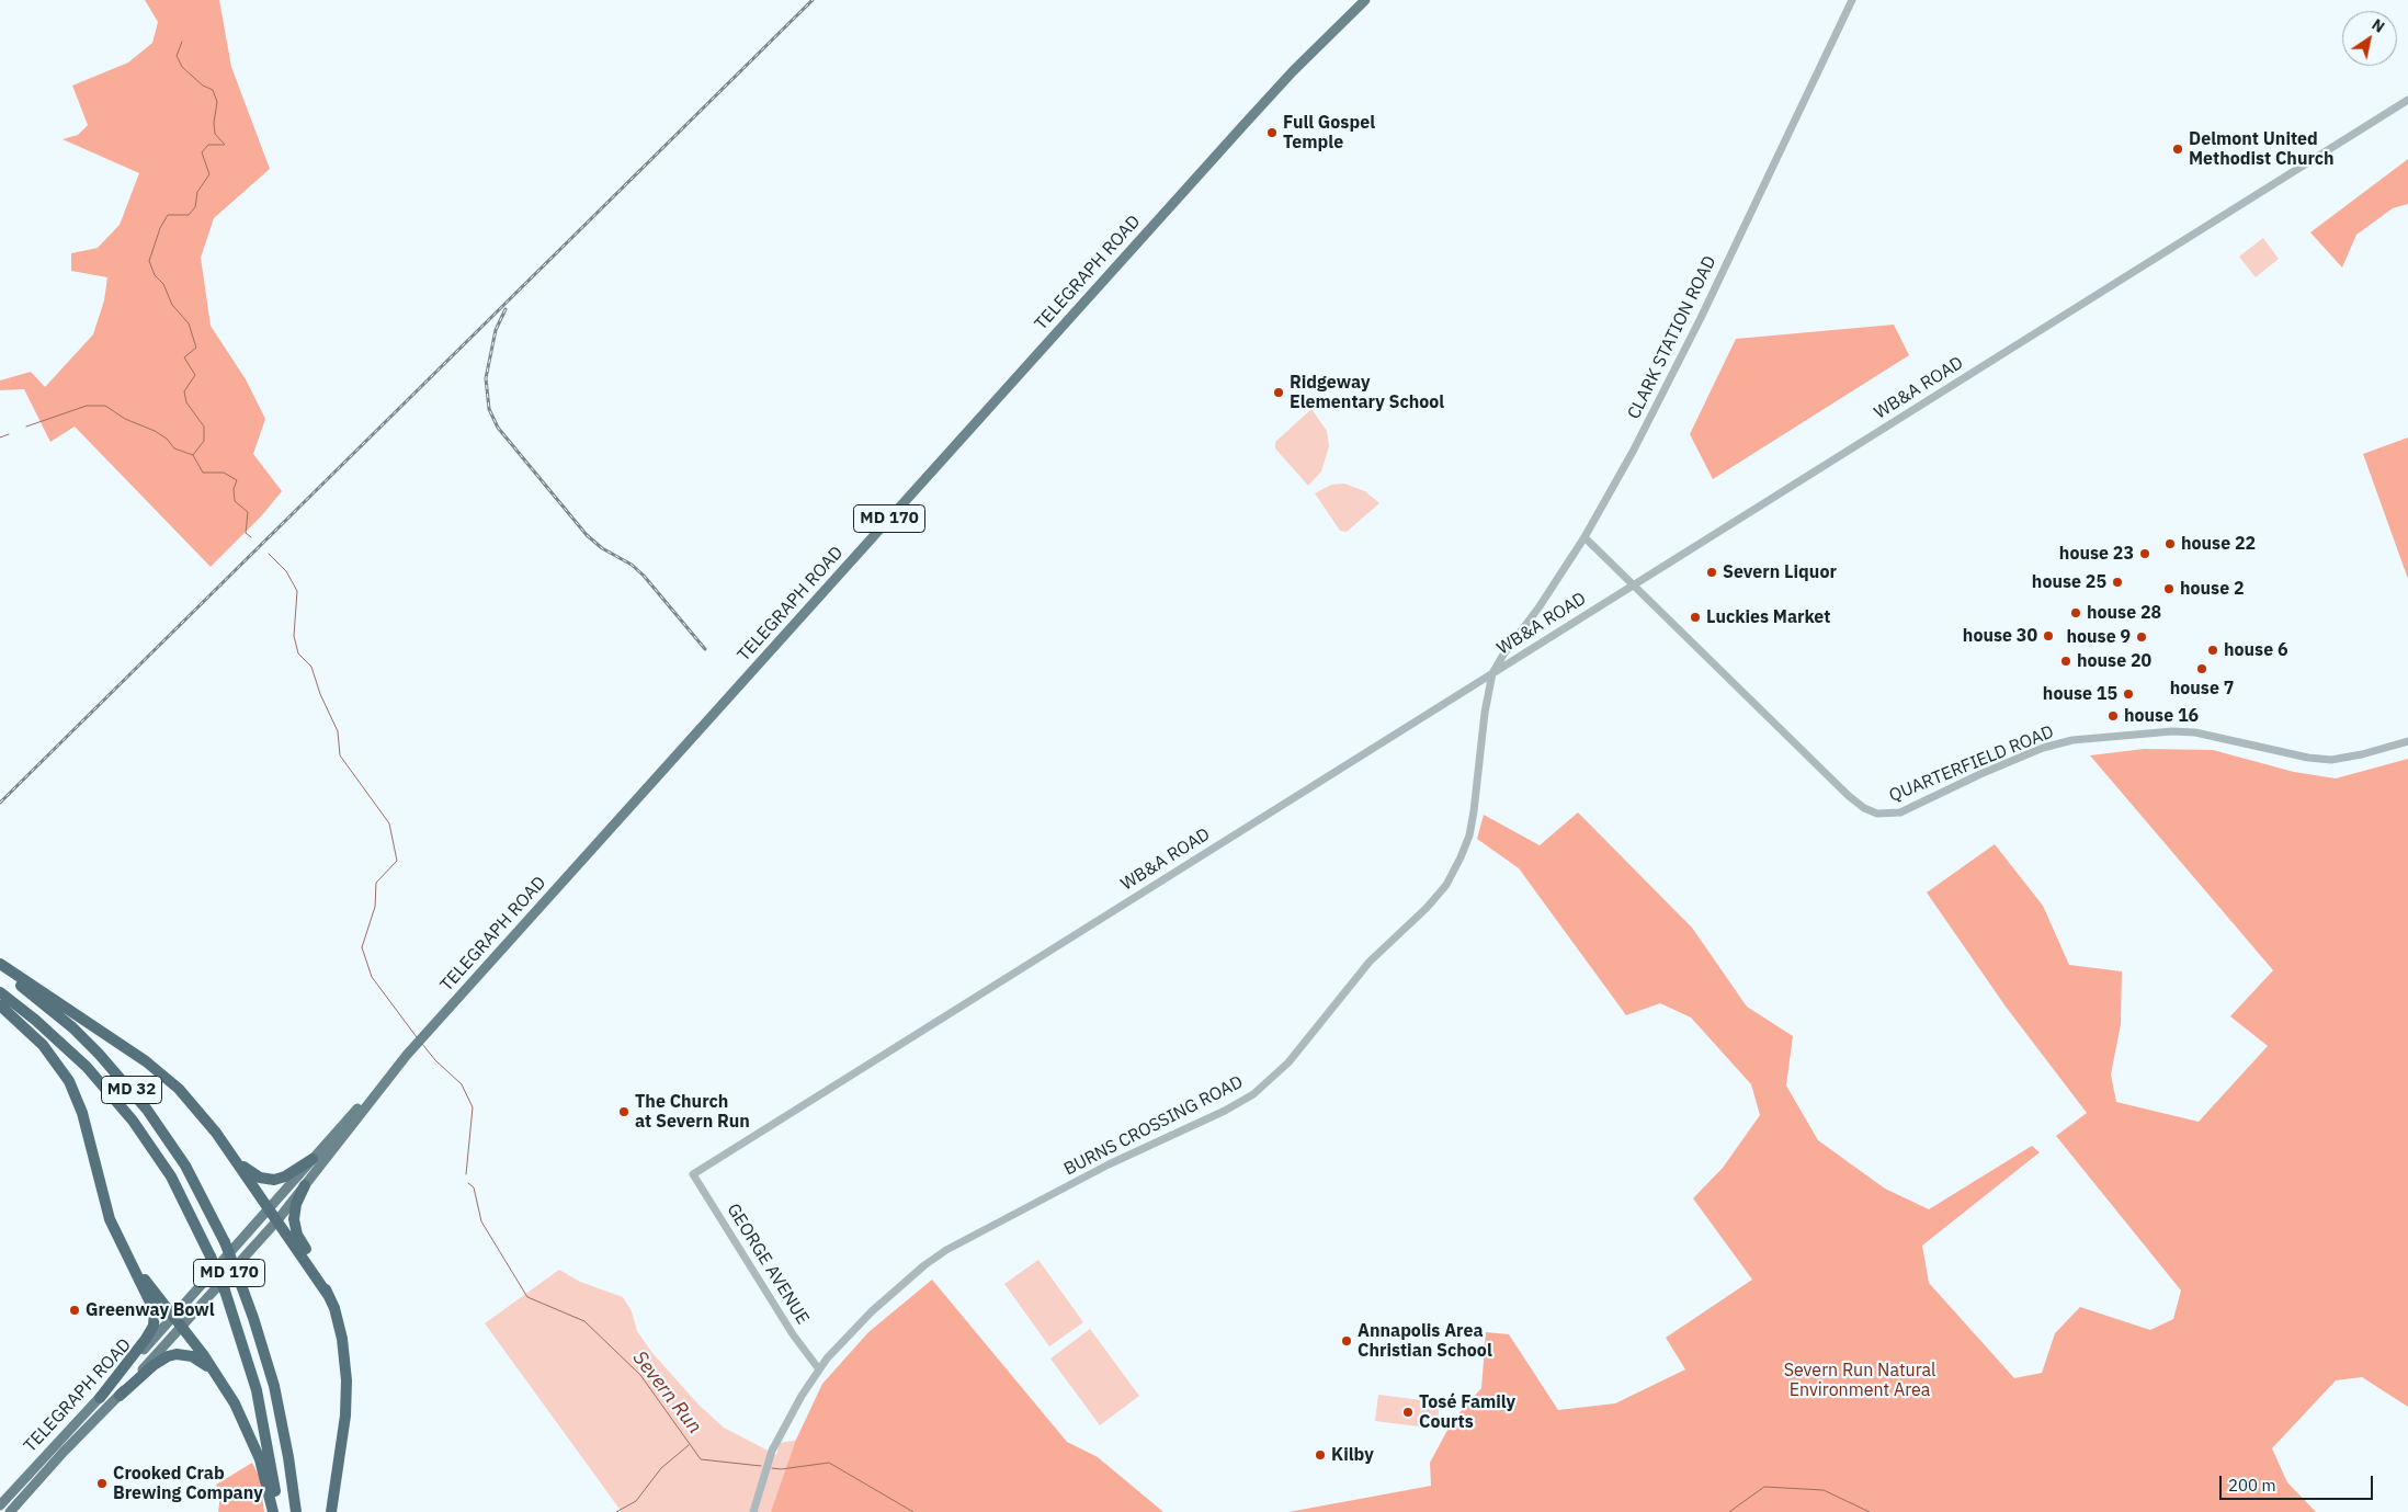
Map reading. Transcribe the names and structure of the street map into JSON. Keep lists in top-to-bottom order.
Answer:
{
  "streets": {
    "highway": ["MD 32"],
    "main road": ["TELEGRAPH ROAD", "MD 170"],
    "street": [
      "CLARK STATION ROAD",
      "WB&A ROAD",
      "QUARTERFIELD ROAD",
      "BURNS CROSSING ROAD",
      "GEORGE AVENUE"
    ]
  },
  "crossings": [
    ["CLARK STATION ROAD", "WB&A ROAD"],
    ["CLARK STATION ROAD", "QUARTERFIELD ROAD"],
    ["CLARK STATION ROAD", "BURNS CROSSING ROAD"],
    ["WB&A ROAD", "QUARTERFIELD ROAD"],
    ["WB&A ROAD", "BURNS CROSSING ROAD"],
    ["WB&A ROAD", "GEORGE AVENUE"],
    ["BURNS CROSSING ROAD", "GEORGE AVENUE"]
  ],
  "water": ["Severn Run"],
  "parks": ["Severn Run Natural Environment Area"],
  "places": [
    "Full Gospel Temple",
    "Delmont United Methodist Church",
    "Ridgeway Elementary School",
    "house 22",
    "house 23",
    "Severn Liquor",
    "house 25",
    "house 2",
    "house 28",
    "Luckies Market",
    "house 30",
    "house 9",
    "house 6",
    "house 20",
    "house 7",
    "house 15",
    "house 16",
    "The Church at Severn Run",
    "Greenway Bowl",
    "Annapolis Area Christian School",
    "Tosé Family Courts",
    "Kilby",
    "Crooked Crab Brewing Company"
  ],
  "scale_bar": "200 m",
  "north": "top right"
}
